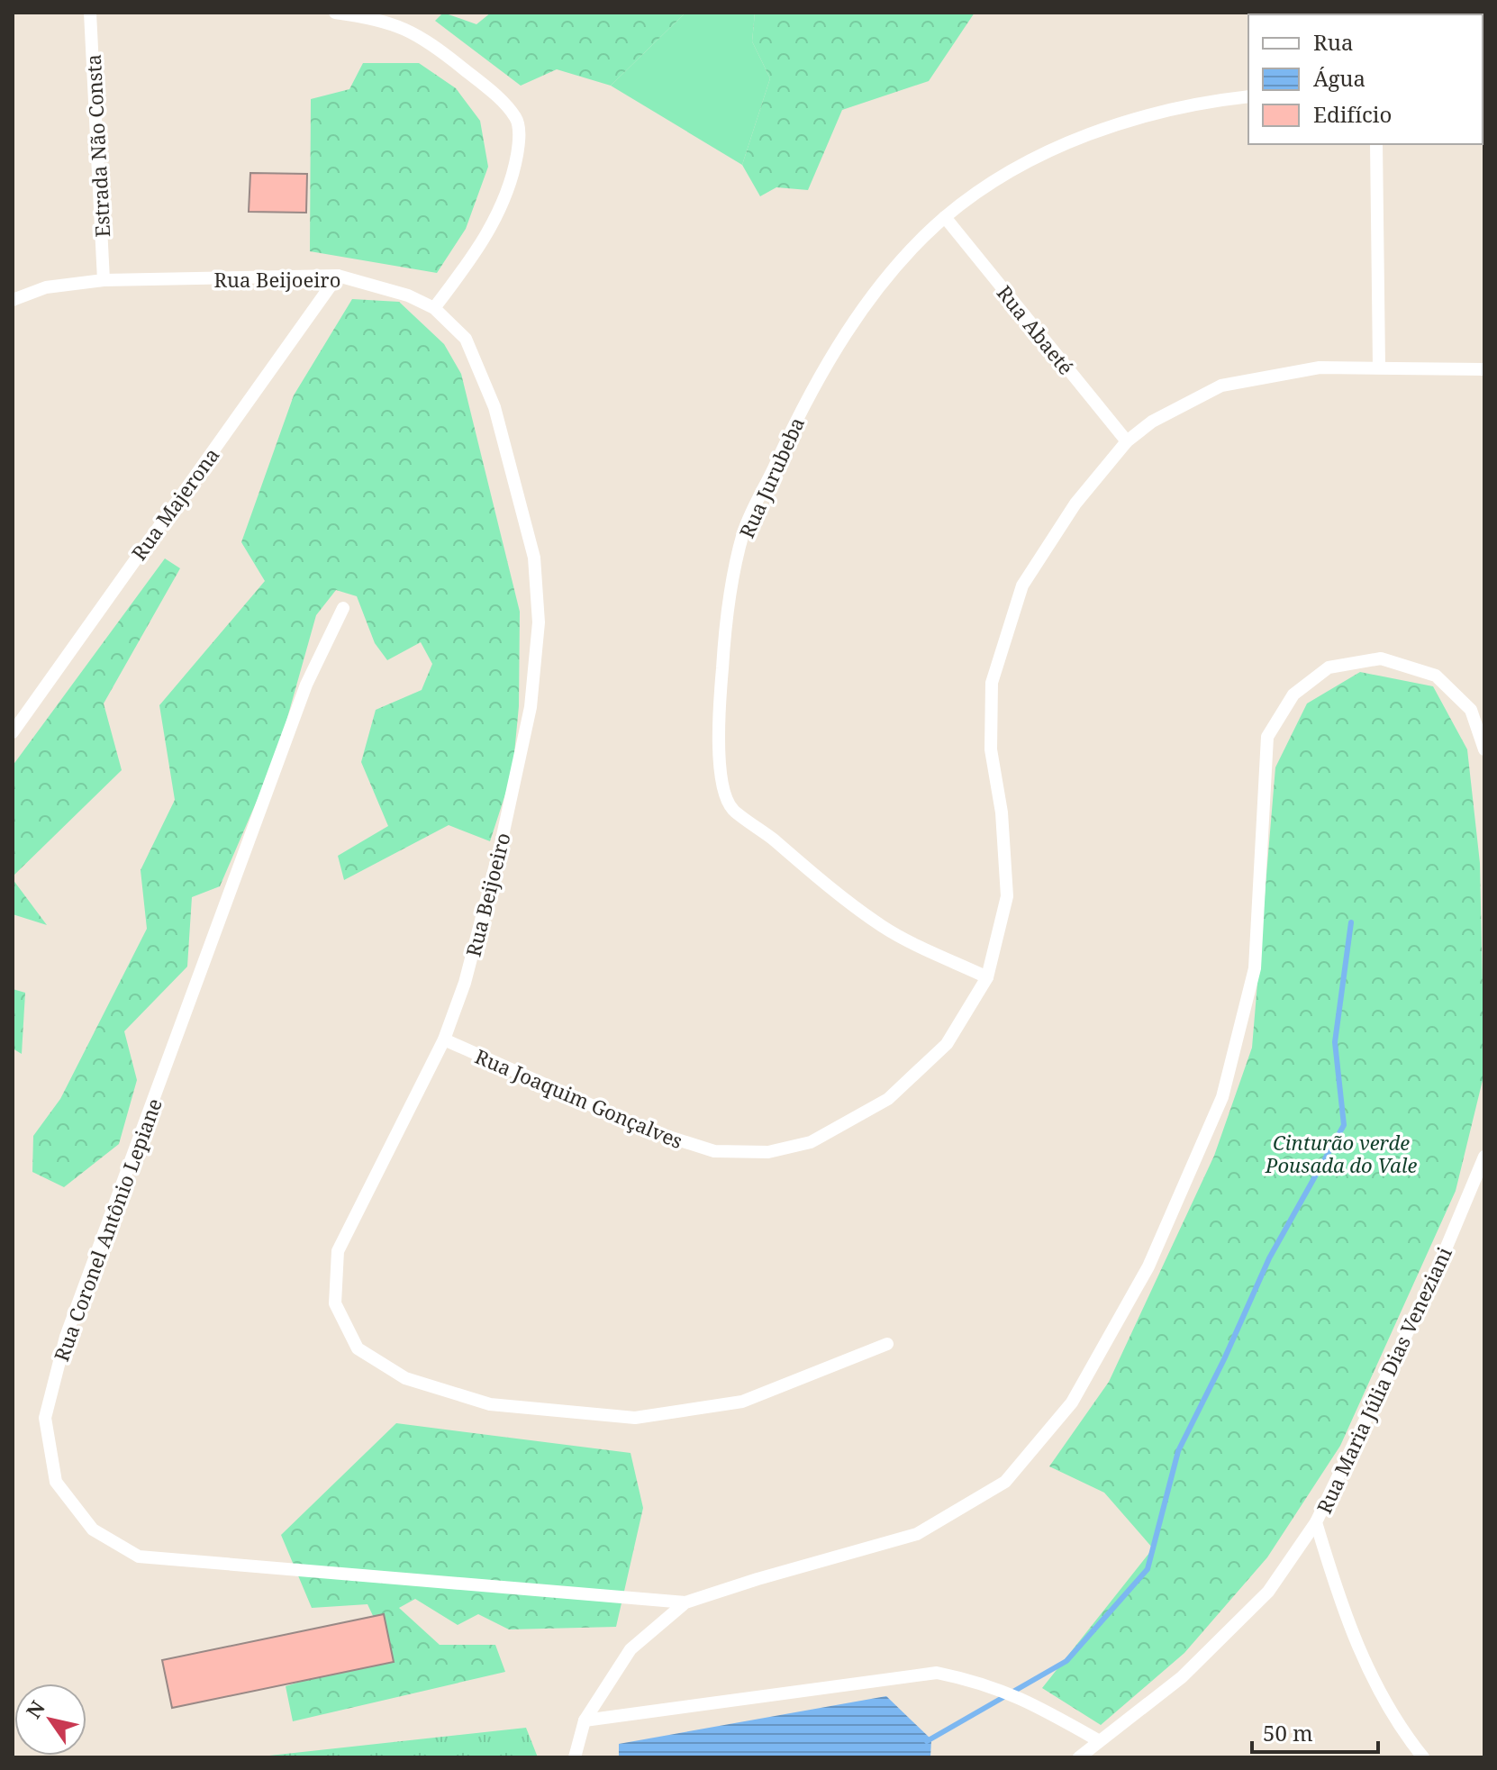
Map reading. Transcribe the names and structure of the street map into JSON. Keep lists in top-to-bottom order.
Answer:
{
  "streets": {
    "street": [
      "Estrada Não Consta",
      "Rua Beijoeiro",
      "Rua Abaeté",
      "Rua Jurubeba",
      "Rua Majerona",
      "Rua Joaquim Gonçalves",
      "Rua Coronel Antônio Lepiane",
      "Rua Maria Júlia Dias Veneziani"
    ]
  },
  "crossings": [
    ["Estrada Não Consta", "Rua Beijoeiro"],
    ["Rua Beijoeiro", "Rua Majerona"],
    ["Rua Beijoeiro", "Rua Joaquim Gonçalves"],
    ["Rua Abaeté", "Rua Jurubeba"],
    ["Rua Abaeté", "Rua Joaquim Gonçalves"],
    ["Rua Jurubeba", "Rua Joaquim Gonçalves"]
  ],
  "parks": ["Cinturão verde Pousada do Vale"],
  "legend": ["Rua", "Água", "Edifício"],
  "scale_bar": "50 m",
  "north": "top left"
}
